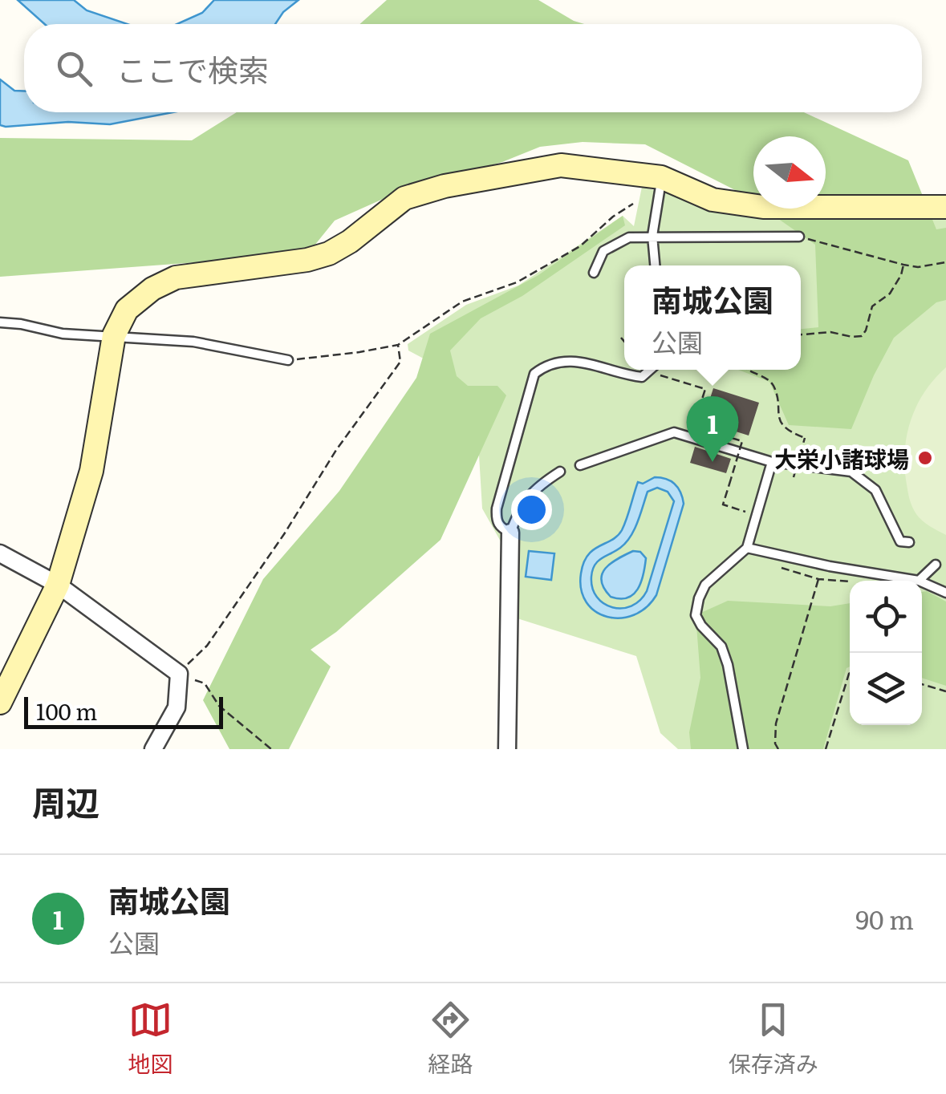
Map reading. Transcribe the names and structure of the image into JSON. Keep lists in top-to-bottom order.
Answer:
{
  "places": ["大栄小諸球場"],
  "scale_bar": "100 m",
  "north": "right",
  "page": {
    "search": "ここで検索",
    "popup": ["南城公園", "公園"],
    "pins": "1",
    "scale": "100 m",
    "heading": "周辺",
    "list": [
      {
        "mark": "1",
        "name": "南城公園",
        "note": "公園",
        "value": "90 m"
      }
    ],
    "nav": ["地図", "経路", "保存済み"]
  }
}
